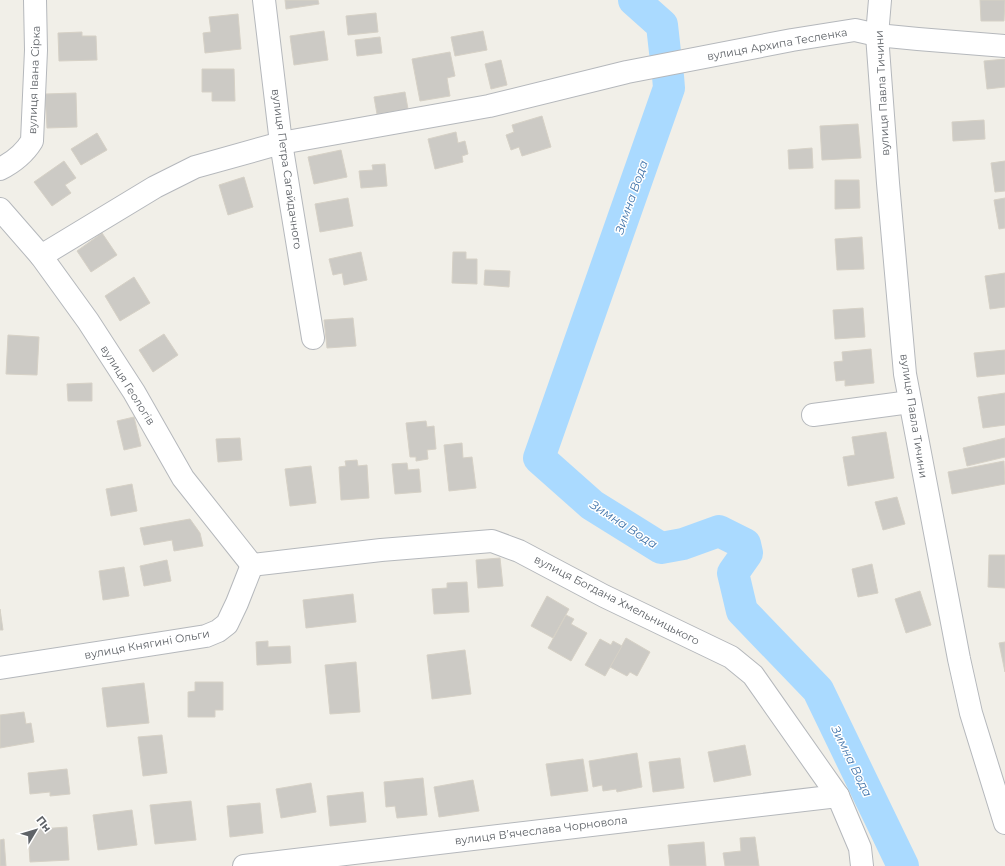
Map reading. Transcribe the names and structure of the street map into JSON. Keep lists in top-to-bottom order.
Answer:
{
  "streets": {
    "street": [
      "вулиця Архипа Тесленка",
      "вулиця Івана Сірка",
      "вулиця Павла Тичини",
      "вулиця Петра Сагайдачного",
      "вулиця Геологів",
      "вулиця Богдана Хмельницького",
      "вулиця Княгині Ольги",
      "вулиця Вʼячеслава Чорновола"
    ]
  },
  "crossings": [
    ["вулиця Архипа Тесленка", "вулиця Павла Тичини"],
    ["вулиця Архипа Тесленка", "вулиця Петра Сагайдачного"],
    ["вулиця Архипа Тесленка", "вулиця Геологів"],
    ["вулиця Геологів", "вулиця Богдана Хмельницького"],
    ["вулиця Геологів", "вулиця Княгині Ольги"],
    ["вулиця Богдана Хмельницького", "вулиця Княгині Ольги"],
    ["вулиця Богдана Хмельницького", "вулиця Вʼячеслава Чорновола"]
  ],
  "water": ["Зимна Вода"],
  "north": "top right"
}
